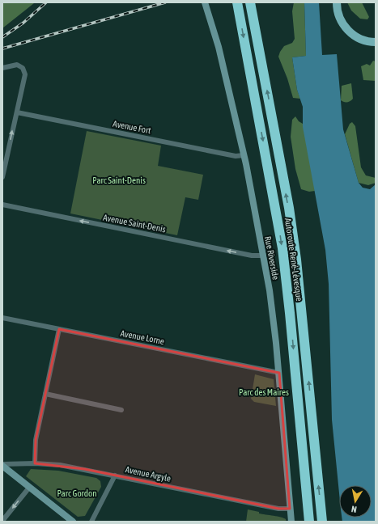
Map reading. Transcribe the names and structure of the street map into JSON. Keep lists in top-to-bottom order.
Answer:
{
  "streets": {
    "highway": ["Autoroute René-Lévesque"],
    "street": [
      "Avenue Fort",
      "Avenue Saint-Denis",
      "Rue Riverside",
      "Avenue Lorne",
      "Avenue Argyle"
    ]
  },
  "crossings": [
    ["Avenue Fort", "Rue Riverside"],
    ["Avenue Saint-Denis", "Rue Riverside"],
    ["Rue Riverside", "Avenue Lorne"],
    ["Rue Riverside", "Avenue Argyle"]
  ],
  "one_way": ["Avenue Saint-Denis"],
  "parks": ["Parc Saint-Denis", "Parc des Maires", "Parc Gordon"],
  "north": "bottom"
}
